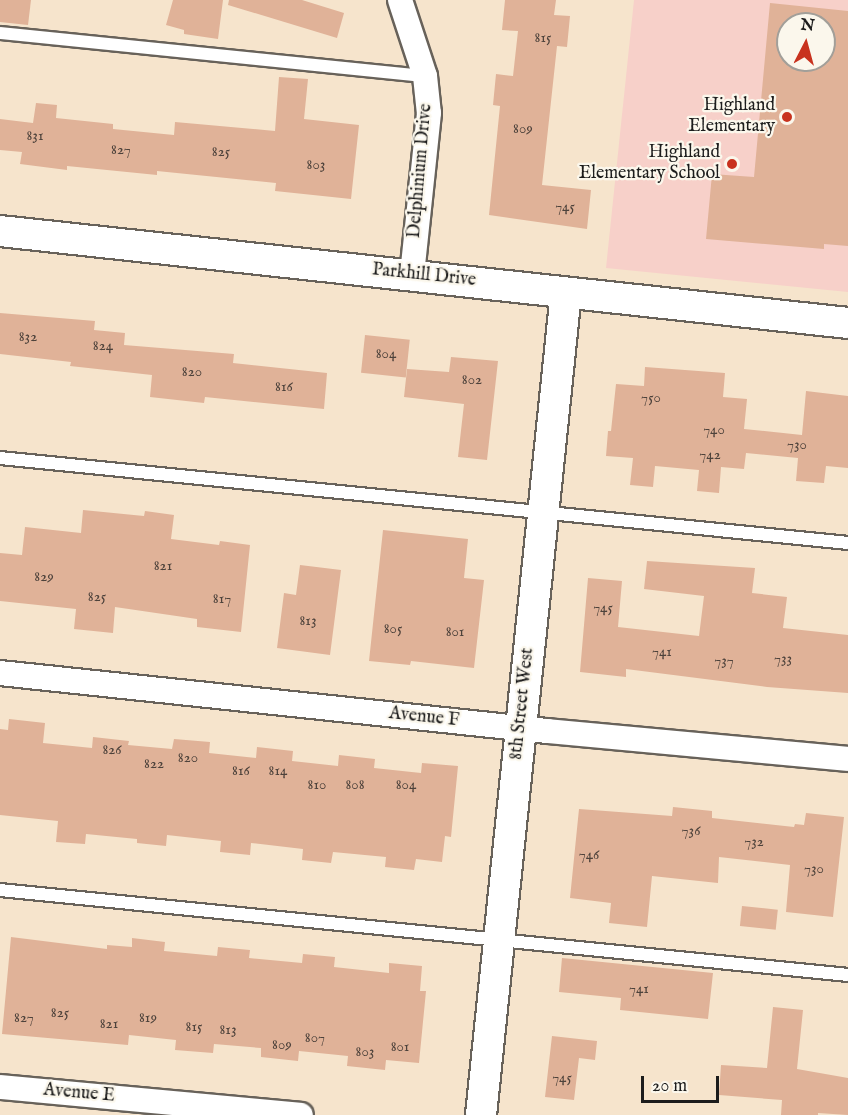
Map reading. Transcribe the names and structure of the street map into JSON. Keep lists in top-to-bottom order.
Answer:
{
  "streets": {
    "street": [
      "Delphinium Drive",
      "Parkhill Drive",
      "8th Street West",
      "Avenue F",
      "Avenue E"
    ]
  },
  "crossings": [
    ["Delphinium Drive", "Parkhill Drive"],
    ["Parkhill Drive", "8th Street West"],
    ["8th Street West", "Avenue F"]
  ],
  "places": ["Highland Elementary", "Highland Elementary School"],
  "house_numbers": [
    "815",
    "809",
    "831",
    "827",
    "825",
    "803",
    "745",
    "832",
    "824",
    "804",
    "820",
    "802",
    "816",
    "750",
    "740",
    "730",
    "742",
    "821",
    "829",
    "825",
    "817",
    "745",
    "813",
    "805",
    "801",
    "741",
    "733",
    "737",
    "826",
    "820",
    "822",
    "816",
    "814",
    "810",
    "808",
    "804",
    "736",
    "732",
    "746",
    "730",
    "741",
    "825",
    "827",
    "819",
    "821",
    "815",
    "813",
    "807",
    "809",
    "801",
    "803",
    "745"
  ],
  "scale_bar": "20 m",
  "north": "top"
}
